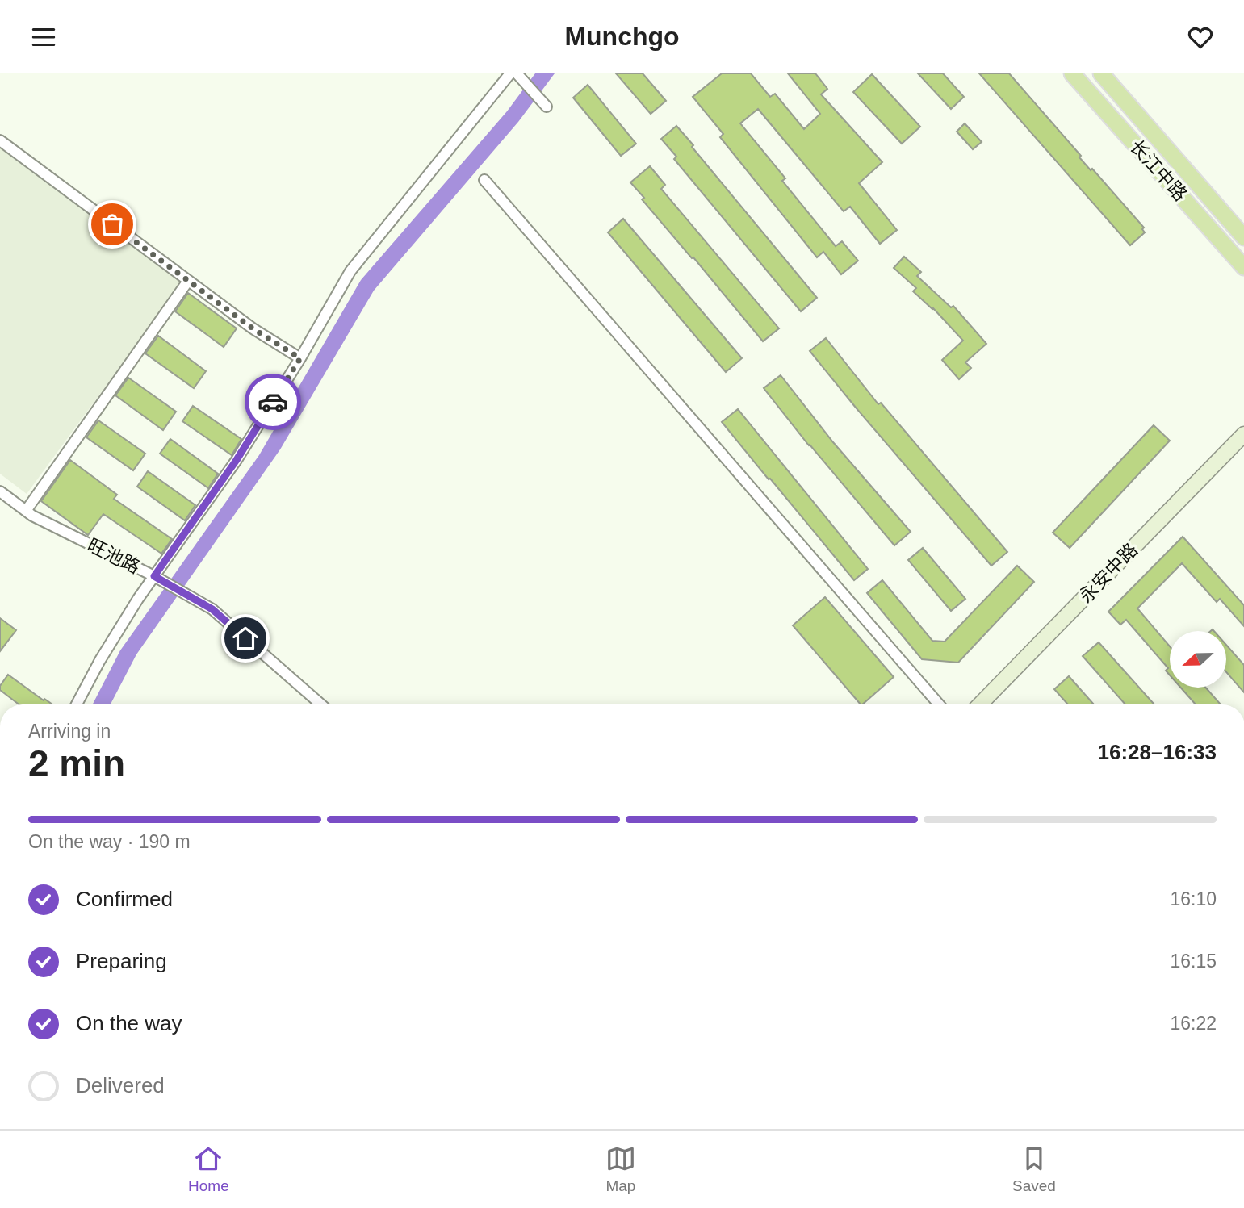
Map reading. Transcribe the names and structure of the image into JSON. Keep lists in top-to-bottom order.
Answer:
{
  "streets": {
    "main road": ["长江中路"],
    "street": ["旺池路", "永安中路"]
  },
  "north": "left",
  "page": {
    "header": "Munchgo",
    "heading": ["2 min", "Arriving in", "16:28–16:33"],
    "bar": "On the way · 190 m",
    "list": [
      ["Confirmed", "16:10"],
      ["Preparing", "16:15"],
      ["On the way", "16:22"],
      "Delivered"
    ],
    "tabs": ["Home", "Map", "Saved"]
  }
}
